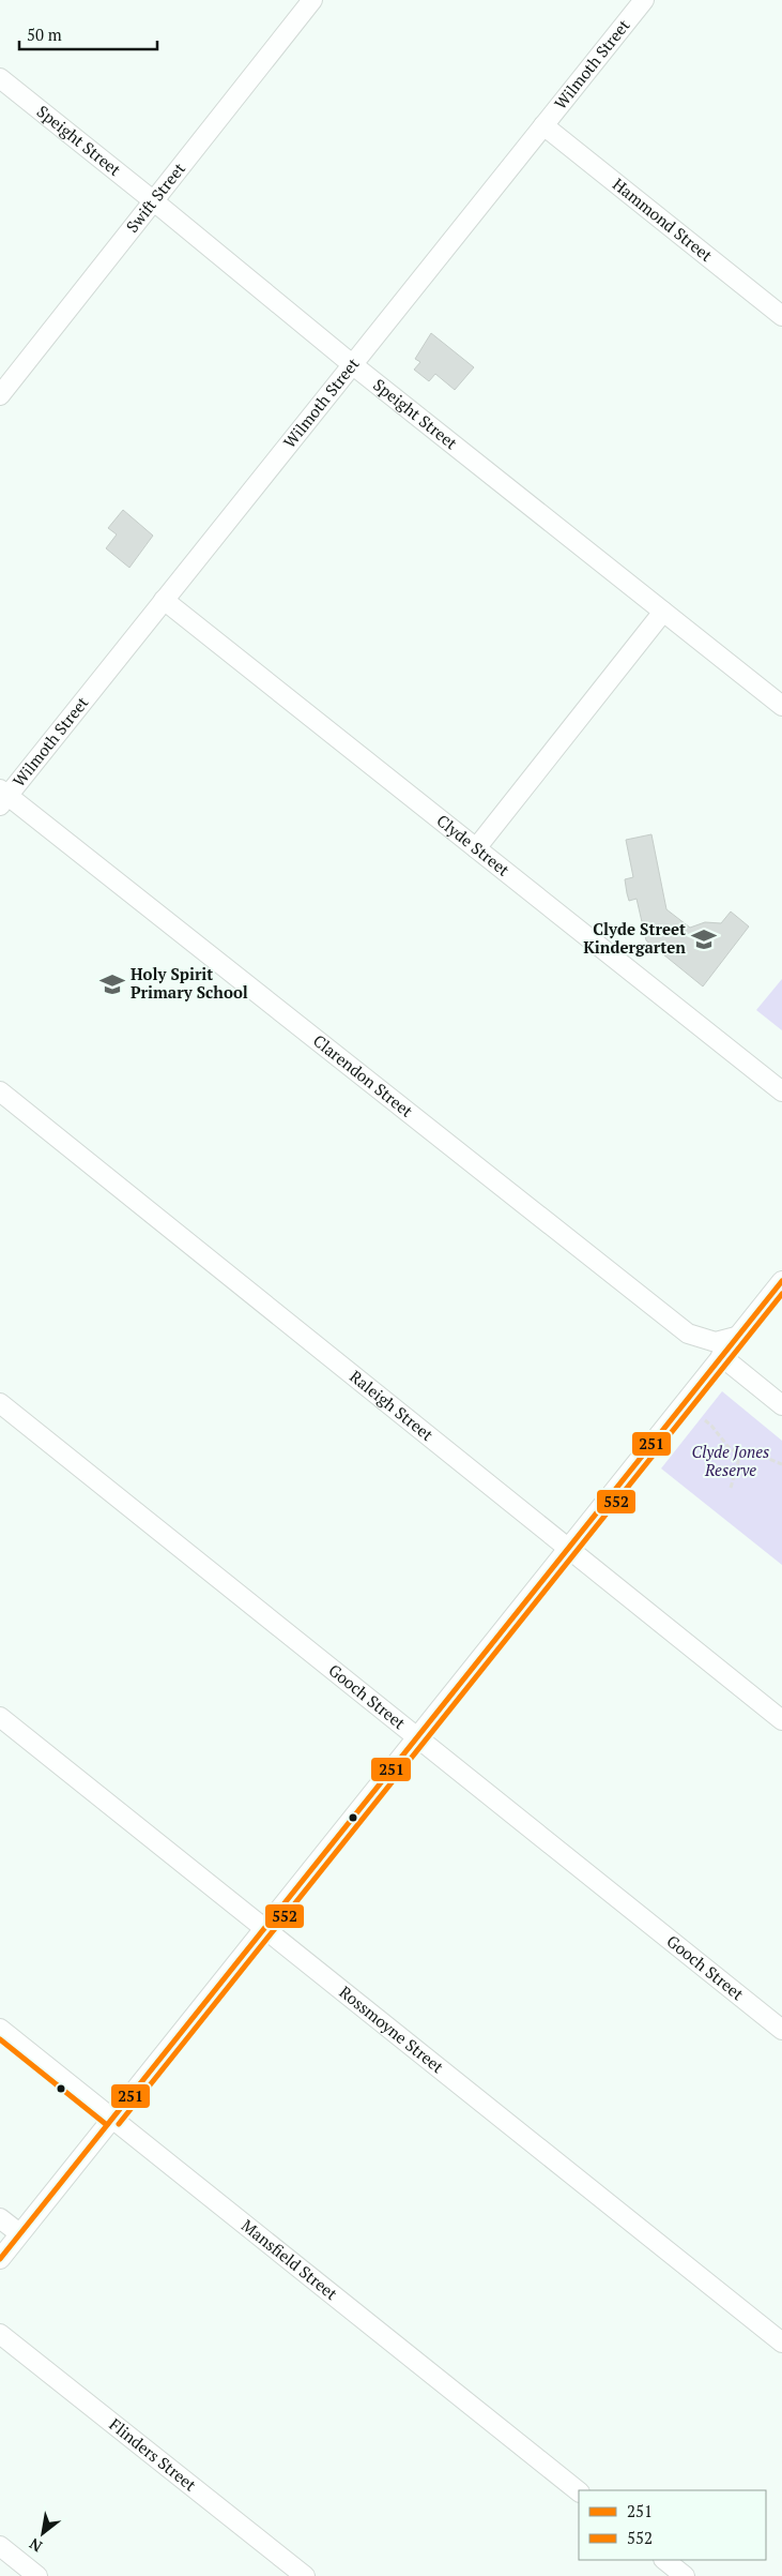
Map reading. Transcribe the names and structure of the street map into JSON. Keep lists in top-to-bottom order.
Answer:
{
  "streets": {
    "street": [
      "Wilmoth Street",
      "Speight Street",
      "Swift Street",
      "Hammond Street",
      "Clyde Street",
      "Clarendon Street",
      "Raleigh Street",
      "Gooch Street",
      "Rossmoyne Street",
      "Mansfield Street",
      "Flinders Street"
    ]
  },
  "crossings": [
    ["Wilmoth Street", "Speight Street"],
    ["Wilmoth Street", "Hammond Street"],
    ["Wilmoth Street", "Clyde Street"],
    ["Wilmoth Street", "Clarendon Street"],
    ["Speight Street", "Swift Street"]
  ],
  "parks": ["Clyde Jones Reserve"],
  "places": {
    "school or university": ["Clyde Street Kindergarten", "Holy Spirit Primary School"]
  },
  "lines": ["transit line 251", "transit line 552"],
  "legend": ["251", "552"],
  "scale_bar": "50 m",
  "north": "bottom left"
}
